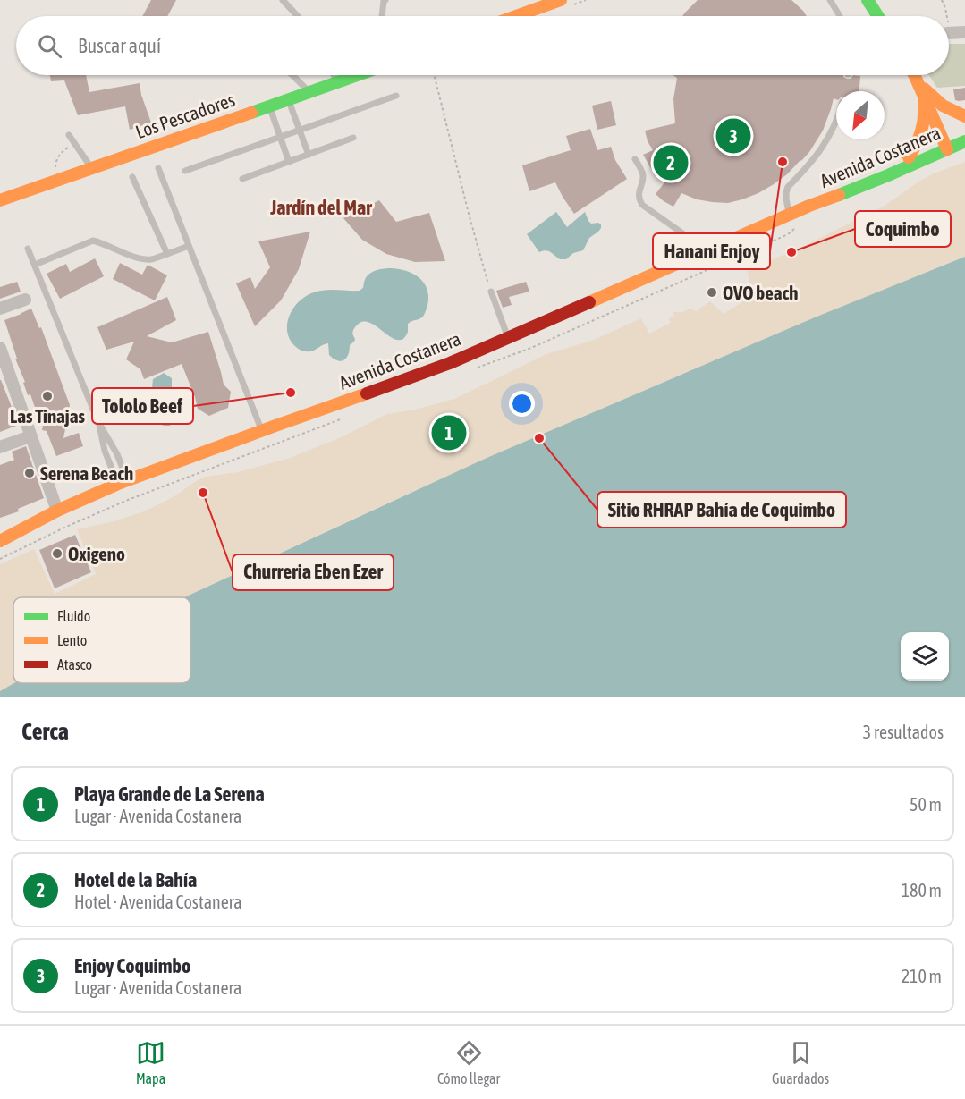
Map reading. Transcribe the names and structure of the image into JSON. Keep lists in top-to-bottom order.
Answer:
{
  "streets": {
    "main road": ["Los Pescadores", "Avenida Costanera"]
  },
  "districts": ["Jardín del Mar"],
  "places": [
    "Hanani Enjoy",
    "Coquimbo",
    "OVO beach",
    "Tololo Beef",
    "Las Tinajas",
    "Sitio RHRAP Bahía de Coquimbo",
    "Serena Beach",
    "Churreria Eben Ezer",
    "Oxigeno"
  ],
  "legend": ["Fluido", "Lento", "Atasco"],
  "north": "bottom left",
  "page": {
    "search": "Buscar aquí",
    "pins": ["3", "2", "1"],
    "heading": ["Cerca", "3 resultados"],
    "list": [
      {
        "mark": "1",
        "name": "Playa Grande de La Serena",
        "note": "Lugar · Avenida Costanera",
        "value": "50 m"
      },
      {
        "mark": "2",
        "name": "Hotel de la Bahía",
        "note": "Hotel · Avenida Costanera",
        "value": "180 m"
      },
      {
        "mark": "3",
        "name": "Enjoy Coquimbo",
        "note": "Lugar · Avenida Costanera",
        "value": "210 m"
      }
    ],
    "nav": ["Mapa", "Cómo llegar", "Guardados"]
  }
}
